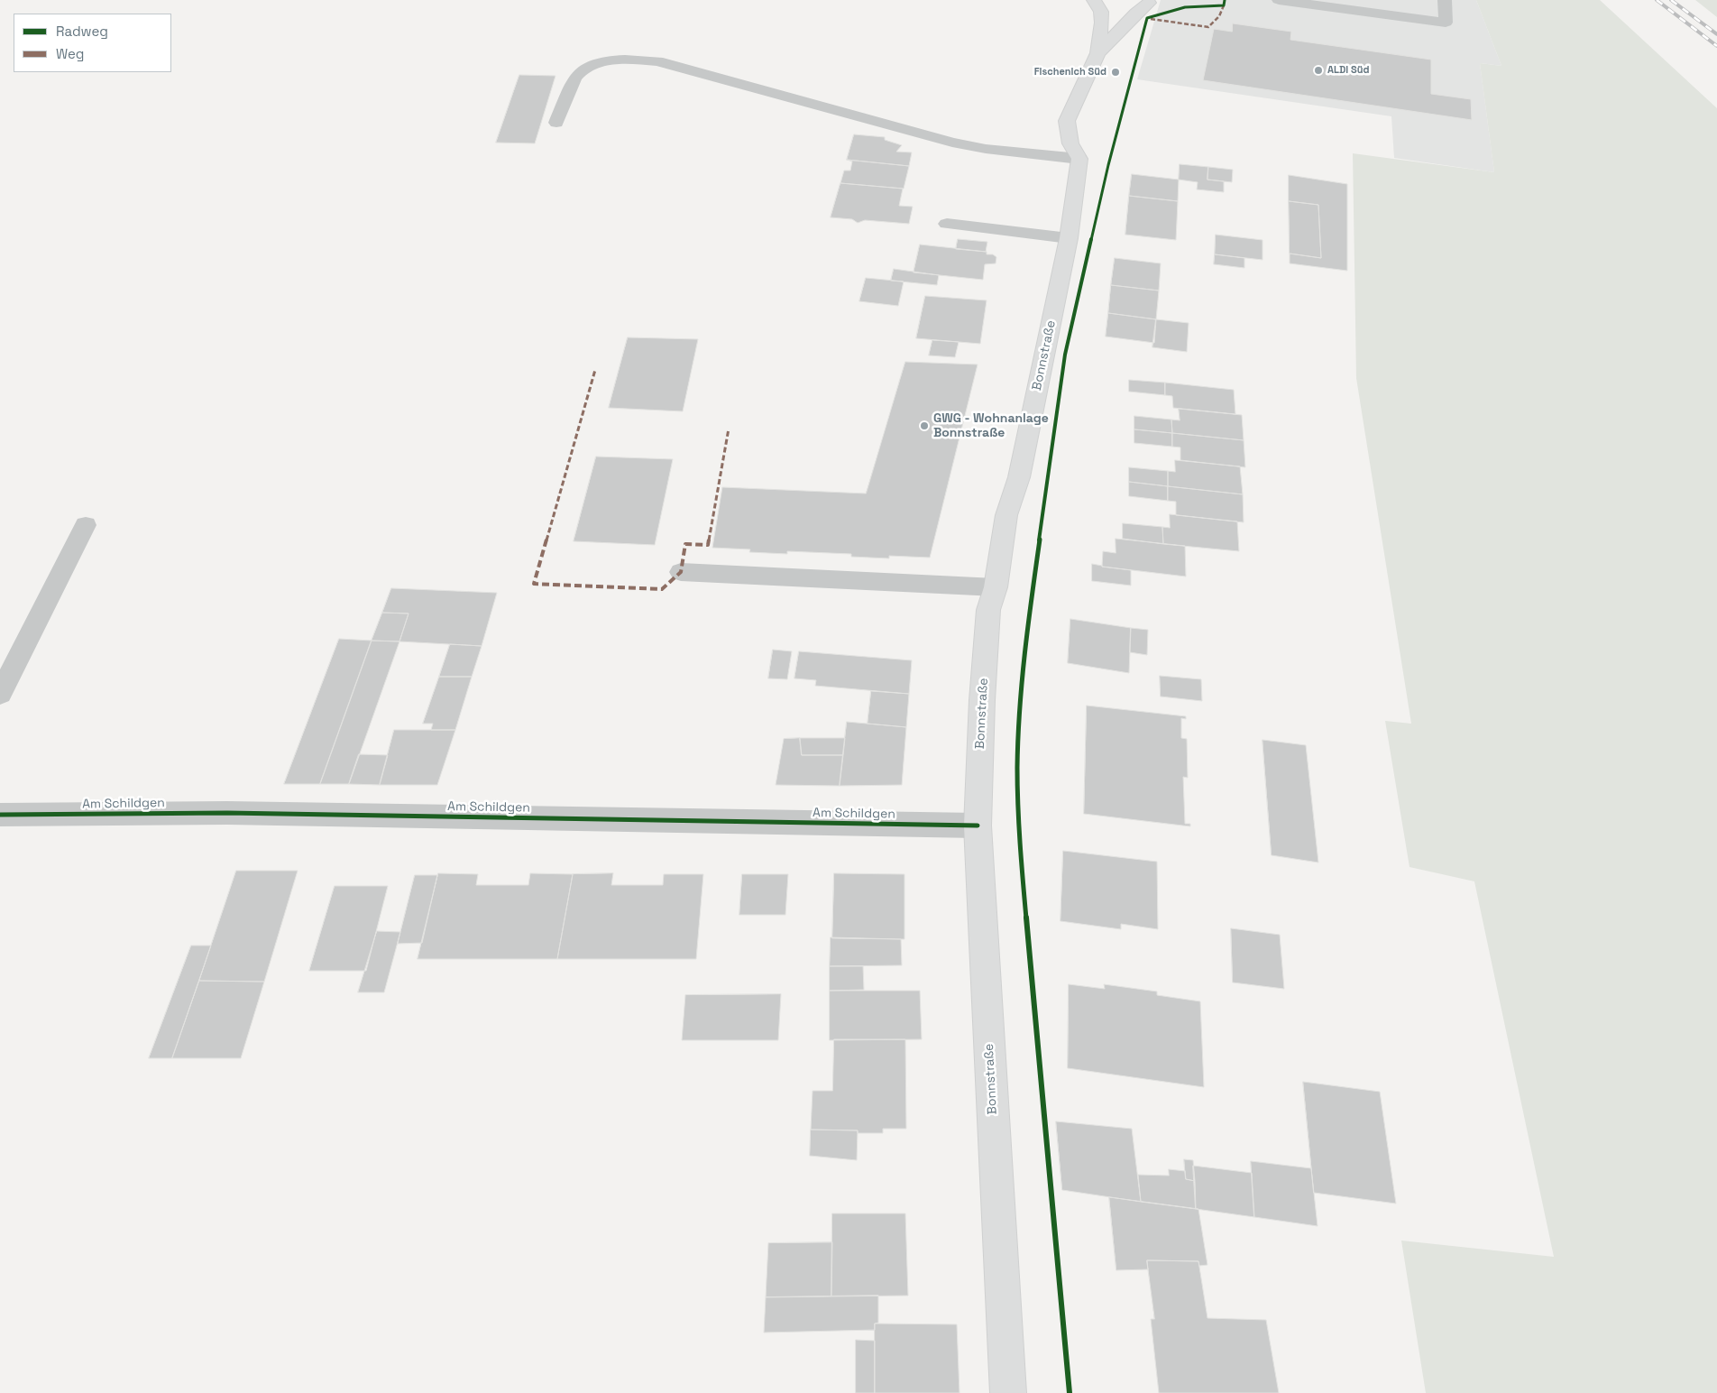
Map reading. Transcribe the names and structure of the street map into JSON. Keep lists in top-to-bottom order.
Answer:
{
  "streets": {
    "main road": ["Bonnstraße"],
    "street": ["Am Schildgen"]
  },
  "crossings": [
    ["Bonnstraße", "Am Schildgen"]
  ],
  "places": ["ALDI Süd", "Fischenich Süd", "GWG - Wohnanlage Bonnstraße"],
  "legend": ["Radweg", "Weg"]
}
